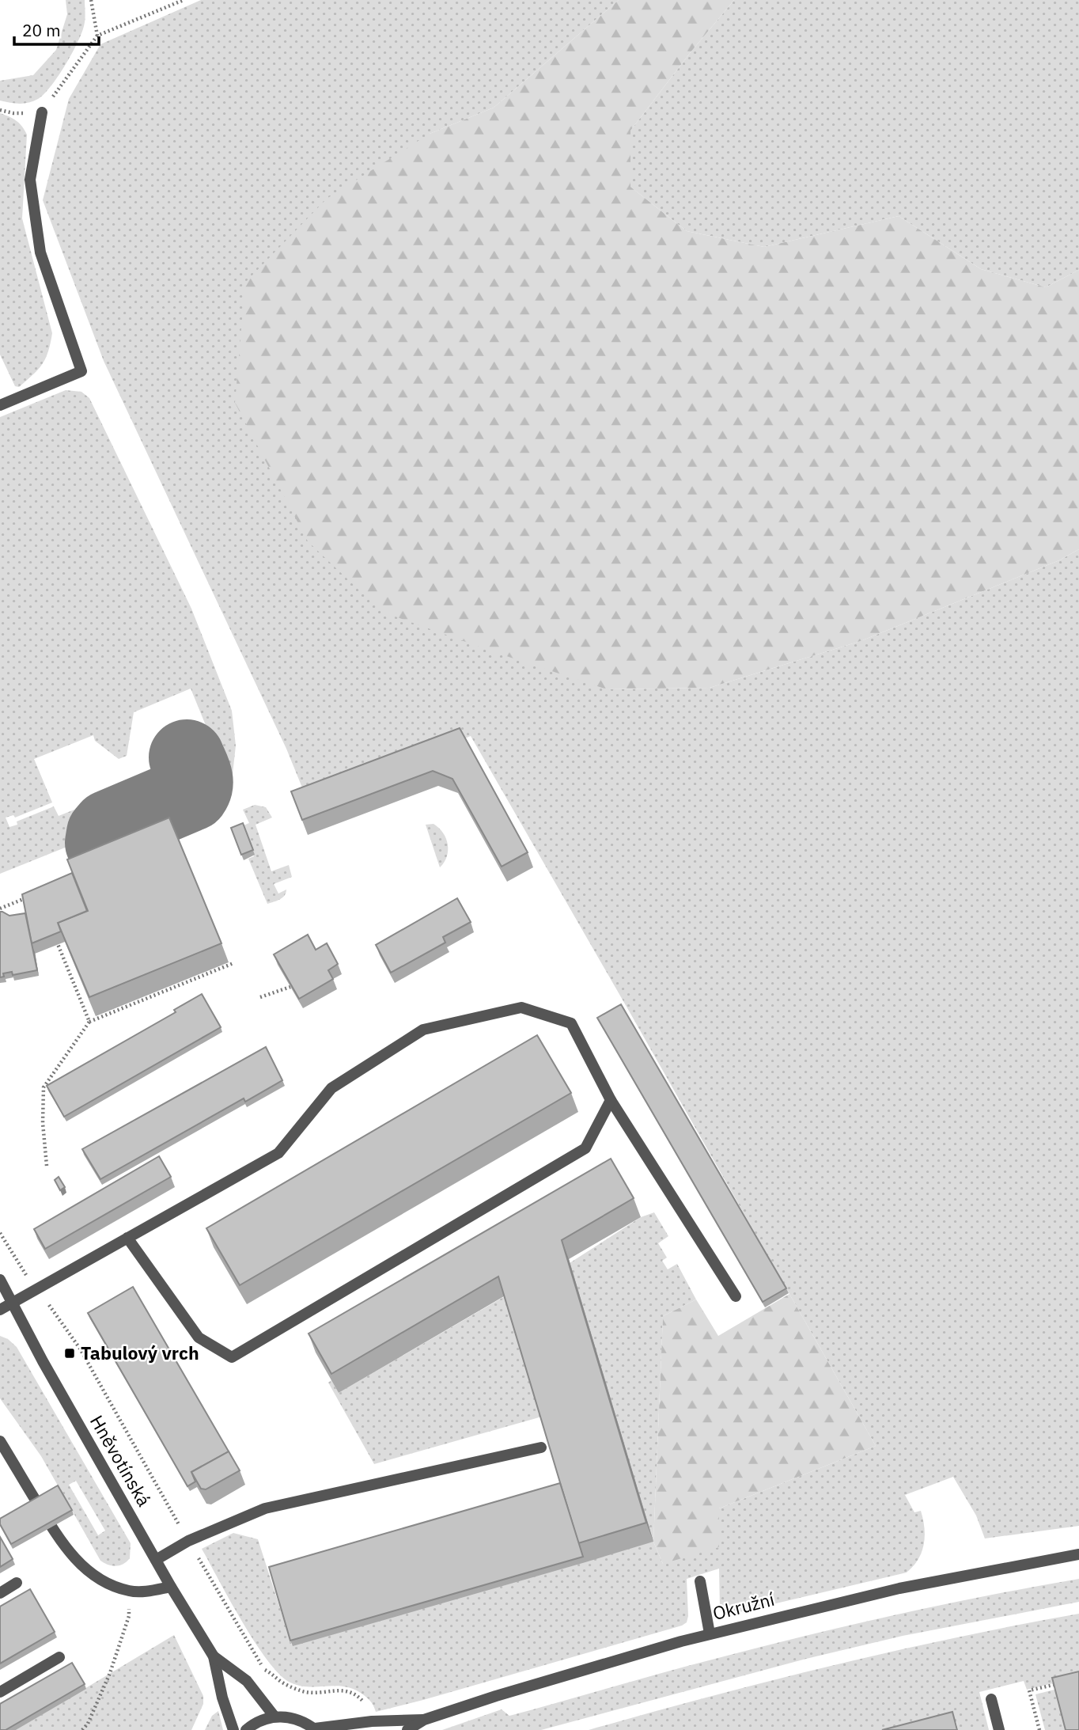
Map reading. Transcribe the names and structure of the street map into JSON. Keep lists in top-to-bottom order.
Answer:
{
  "streets": {
    "street": ["Hněvotínská", "Okružní"]
  },
  "crossings": [
    ["Hněvotínská", "Okružní"]
  ],
  "places": {
    "transit": ["Tabulový vrch"]
  },
  "scale_bar": "20 m"
}
